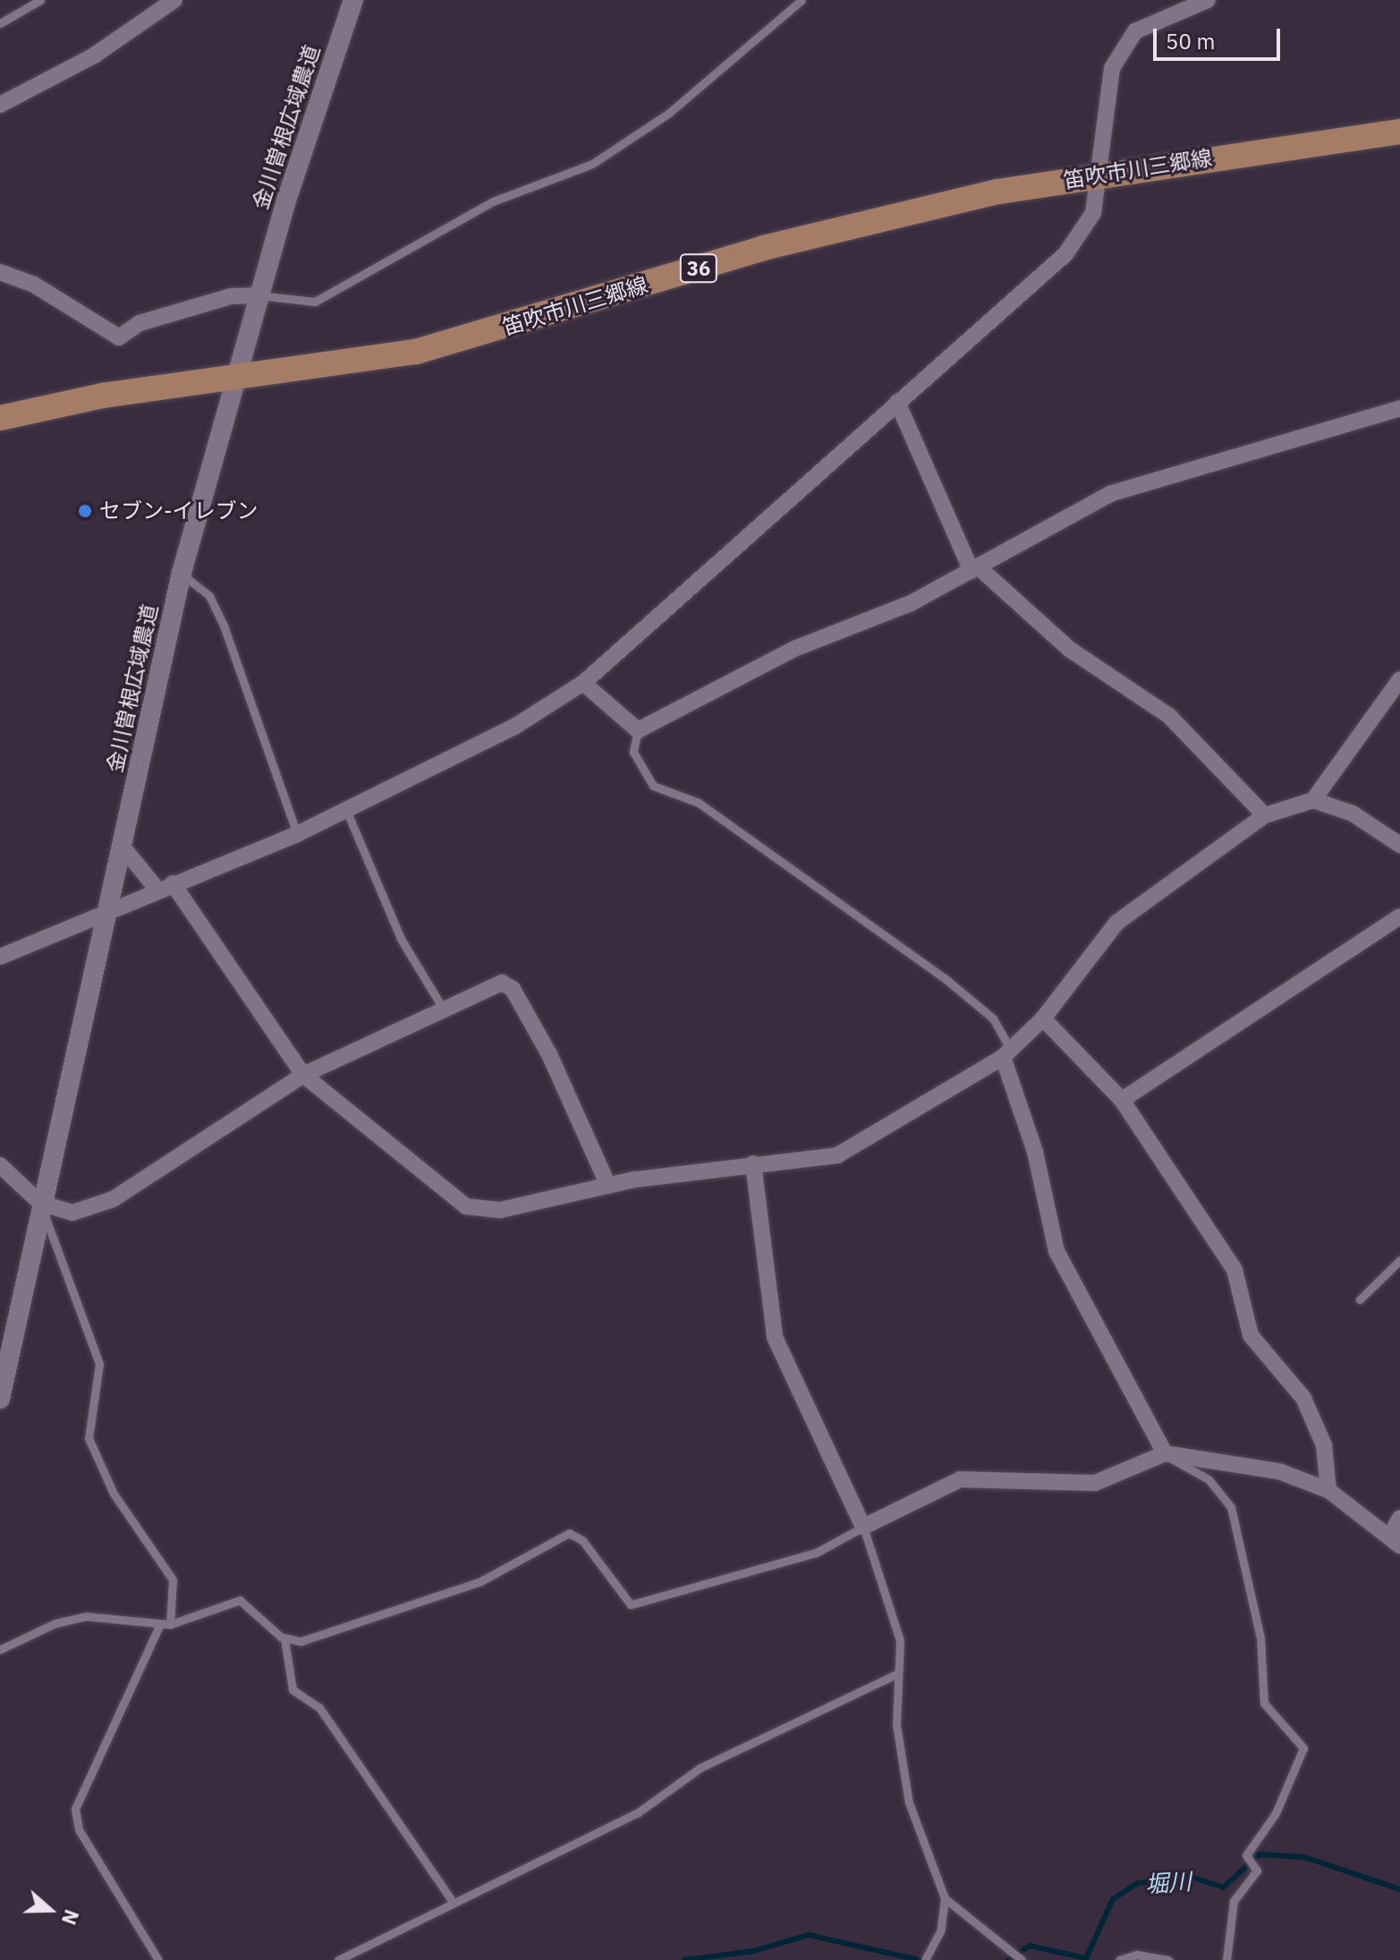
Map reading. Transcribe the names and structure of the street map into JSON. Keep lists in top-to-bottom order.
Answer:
{
  "streets": {
    "main road": ["笛吹市川三郷線", "36"],
    "street": ["金川曽根広域農道"]
  },
  "crossings": [
    ["金川曽根広域農道", "笛吹市川三郷線"]
  ],
  "water": ["堀川"],
  "places": ["セブン-イレブン"],
  "scale_bar": "50 m",
  "north": "right"
}
